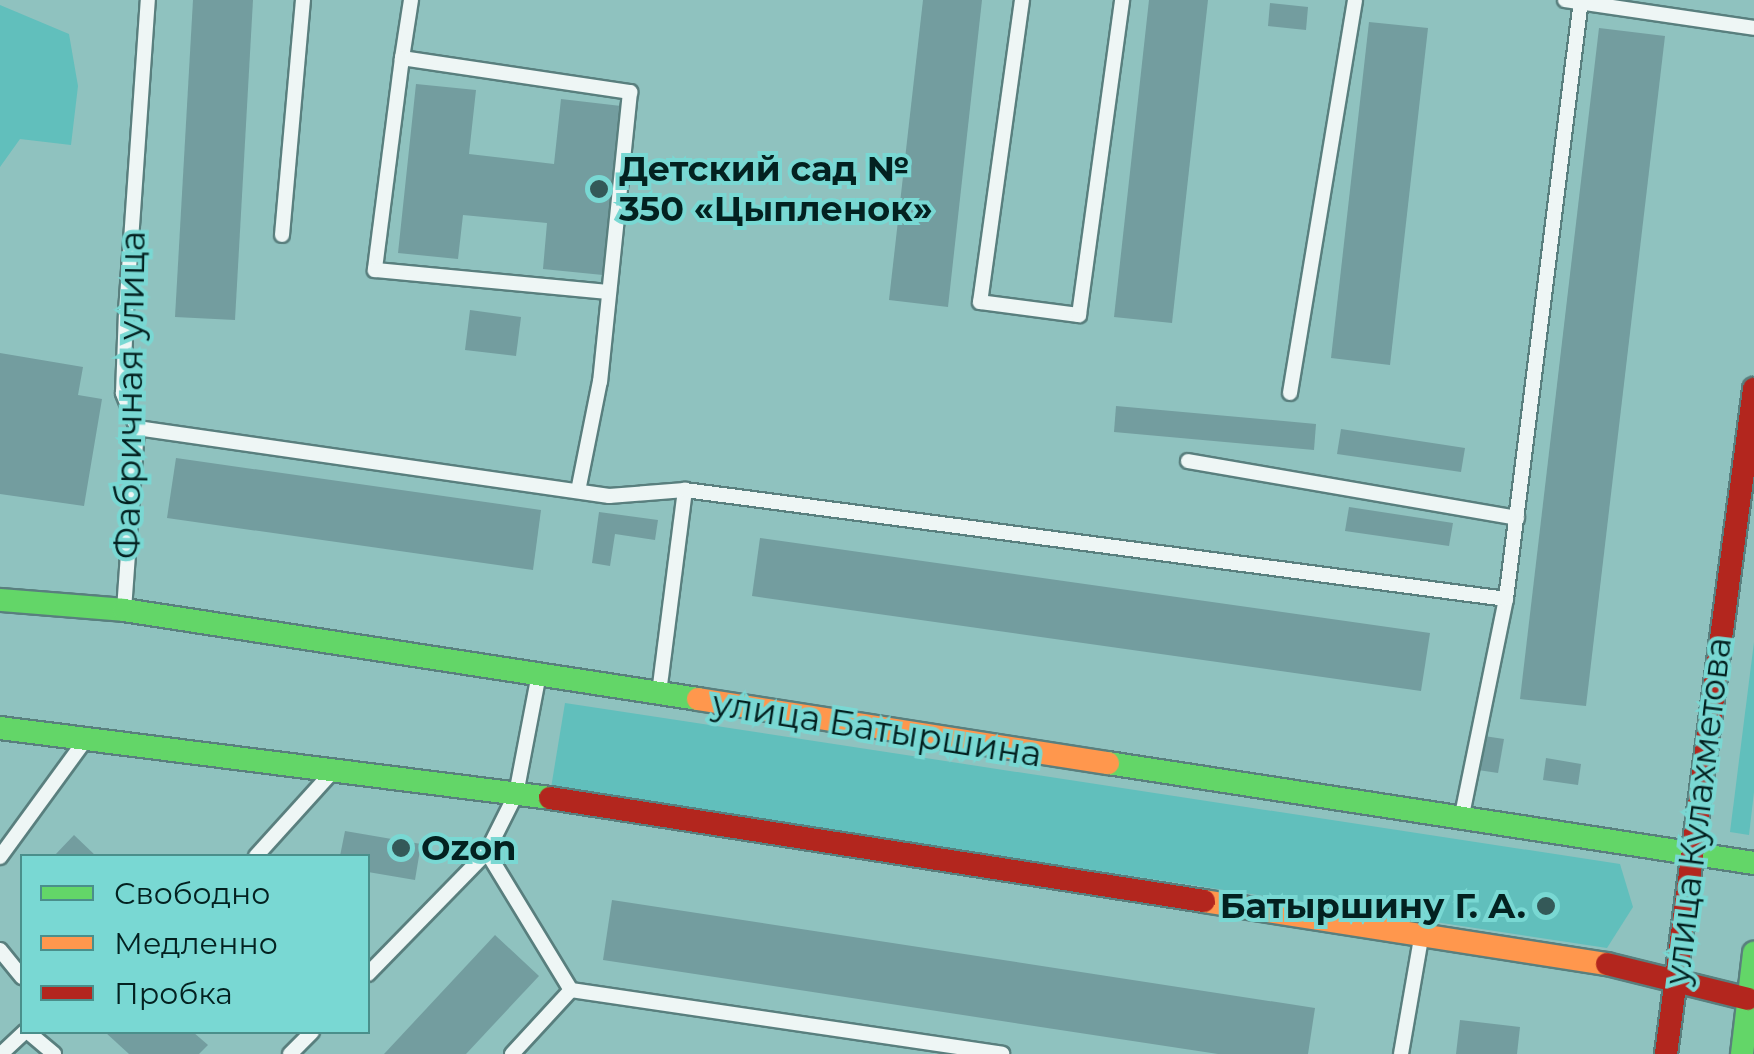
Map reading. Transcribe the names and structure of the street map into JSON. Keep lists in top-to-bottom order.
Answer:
{
  "streets": {
    "street": ["улица Батыршина", "улица Кулахметова"],
    "lane": ["Фабричная улица"]
  },
  "crossings": [
    ["Фабричная улица", "улица Батыршина"],
    ["улица Батыршина", "улица Кулахметова"]
  ],
  "places": ["Детский сад № 350 «Цыпленок»", "Ozon", "Батыршину Г. А."],
  "legend": ["Свободно", "Медленно", "Пробка"]
}
